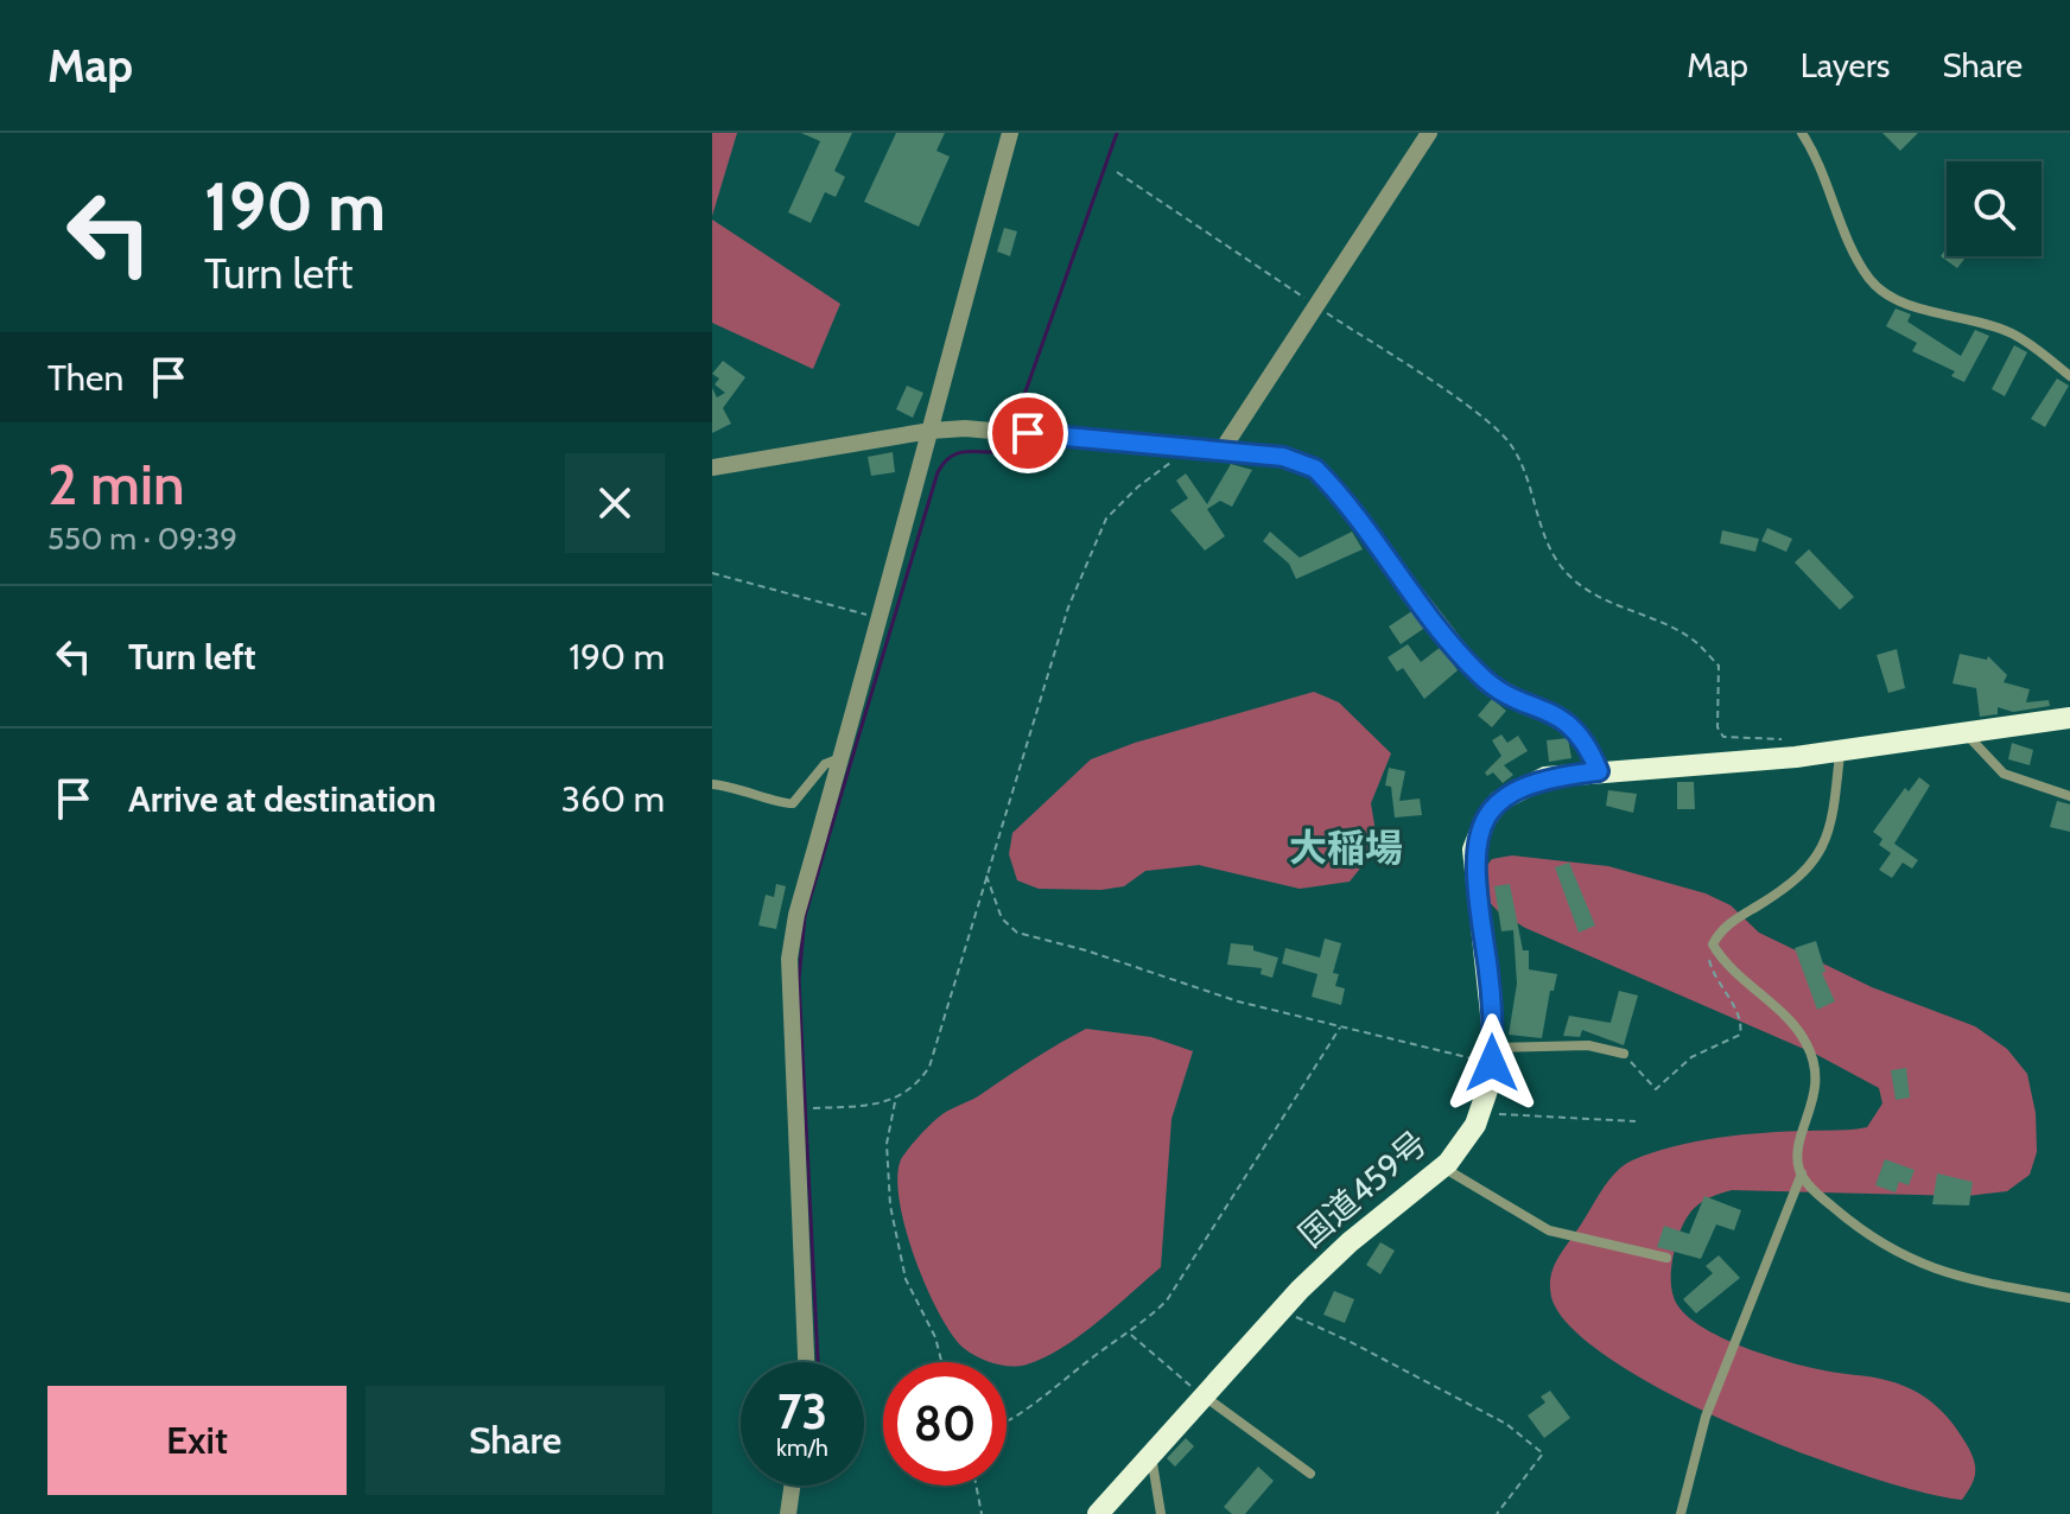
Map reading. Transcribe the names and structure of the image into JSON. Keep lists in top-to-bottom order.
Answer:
{
  "streets": {
    "highway": ["国道459号"]
  },
  "districts": ["大稲場"],
  "page": {
    "header": "Map",
    "nav": ["Map", "Layers", "Share"],
    "turn": ["190 m", "Turn left"],
    "then": "Then",
    "heading": ["2 min", "550 m · 09:39"],
    "list": [
      {
        "name": "Turn left",
        "value": "190 m"
      },
      {
        "name": "Arrive at destination",
        "value": "360 m"
      }
    ],
    "speed": "73 km/h",
    "limit": "80",
    "buttons": ["Exit", "Share"]
  }
}
